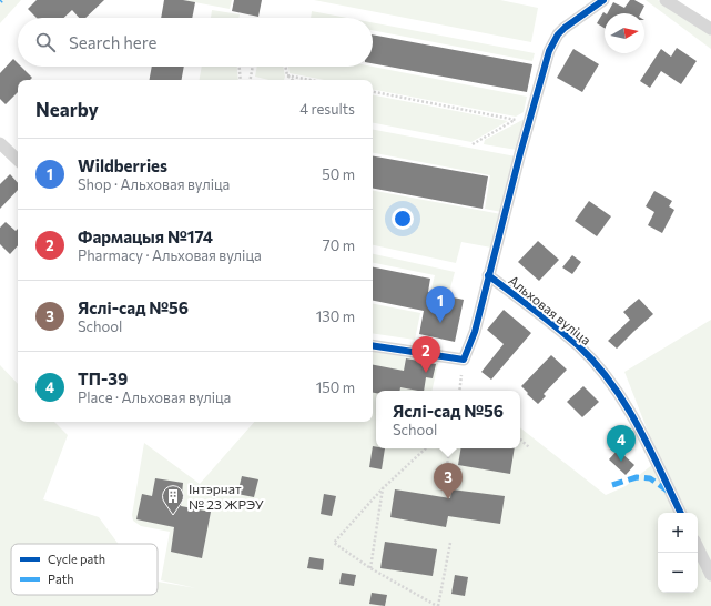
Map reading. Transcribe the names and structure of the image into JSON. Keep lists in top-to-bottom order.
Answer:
{
  "streets": {
    "street": ["Альховая вуліца"]
  },
  "places": {
    "building": ["Інтэрнат № 23 ЖРЭУ"]
  },
  "legend": ["Cycle path", "Path"],
  "north": "right",
  "page": {
    "search": "Search here",
    "heading": ["Nearby", "4 results"],
    "list": [
      {
        "mark": "1",
        "name": "Wildberries",
        "note": "Shop · Альховая вуліца",
        "value": "50 m"
      },
      {
        "mark": "2",
        "name": "Фармацыя №174",
        "note": "Pharmacy · Альховая вуліца",
        "value": "70 m"
      },
      {
        "mark": "3",
        "name": "Яслі-сад №56",
        "note": "School",
        "value": "130 m"
      },
      {
        "mark": "4",
        "name": "ТП-39",
        "note": "Place · Альховая вуліца",
        "value": "150 m"
      }
    ],
    "pins": [
      "1",
      "2",
      "4",
      "3"
    ],
    "popup": ["Яслі-сад №56", "School"],
    "map_buttons": ["+", "−"]
  }
}
